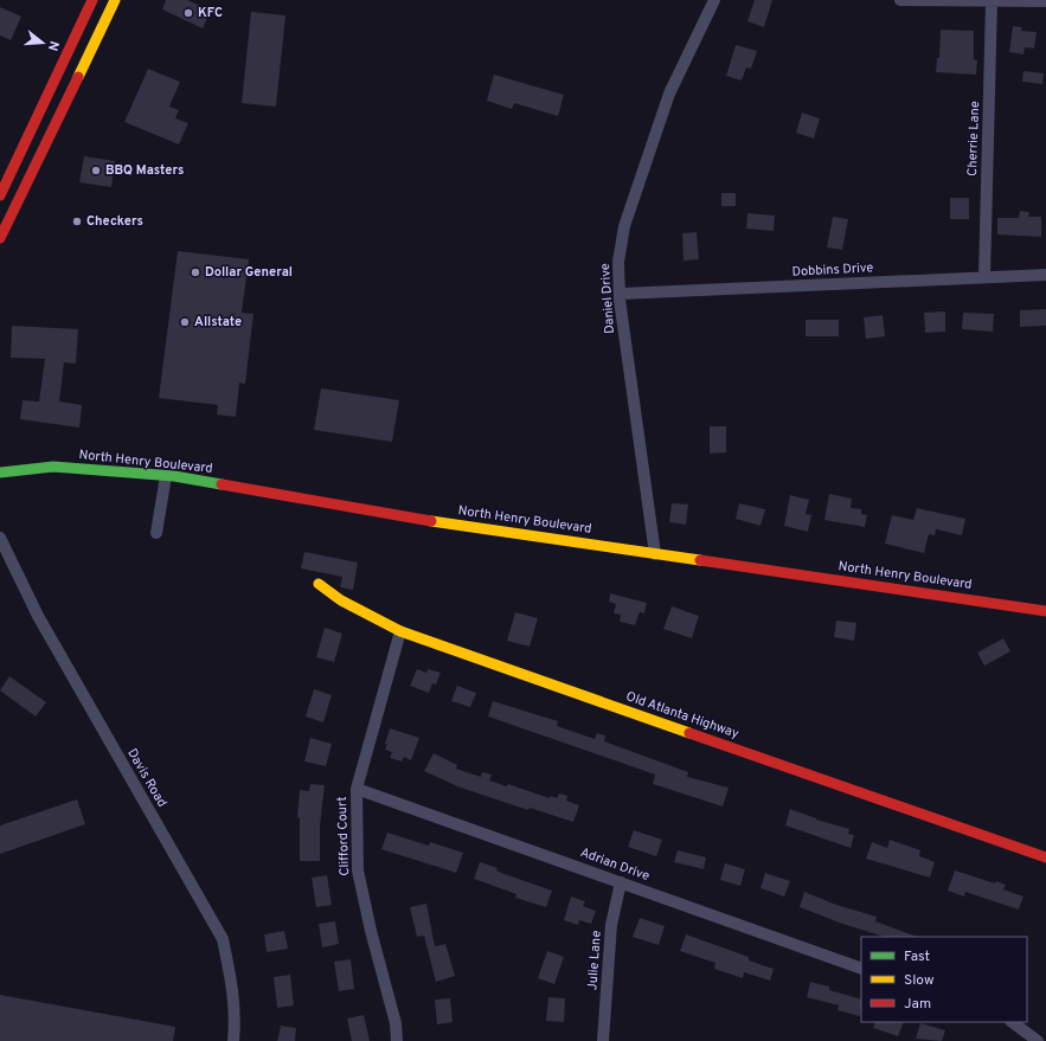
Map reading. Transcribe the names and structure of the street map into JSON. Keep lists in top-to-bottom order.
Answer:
{
  "streets": {
    "main road": ["North Henry Boulevard", "Old Atlanta Highway"],
    "street": [
      "Cherrie Lane",
      "Dobbins Drive",
      "Daniel Drive",
      "Davis Road",
      "Clifford Court",
      "Adrian Drive",
      "Julie Lane"
    ]
  },
  "crossings": [
    ["Cherrie Lane", "Dobbins Drive"],
    ["Dobbins Drive", "Daniel Drive"],
    ["Daniel Drive", "North Henry Boulevard"],
    ["Old Atlanta Highway", "Clifford Court"],
    ["Clifford Court", "Adrian Drive"],
    ["Adrian Drive", "Julie Lane"]
  ],
  "places": [
    "KFC",
    "BBQ Masters",
    "Checkers",
    "Dollar General",
    "Allstate"
  ],
  "legend": ["Fast", "Slow", "Jam"],
  "north": "right"
}
